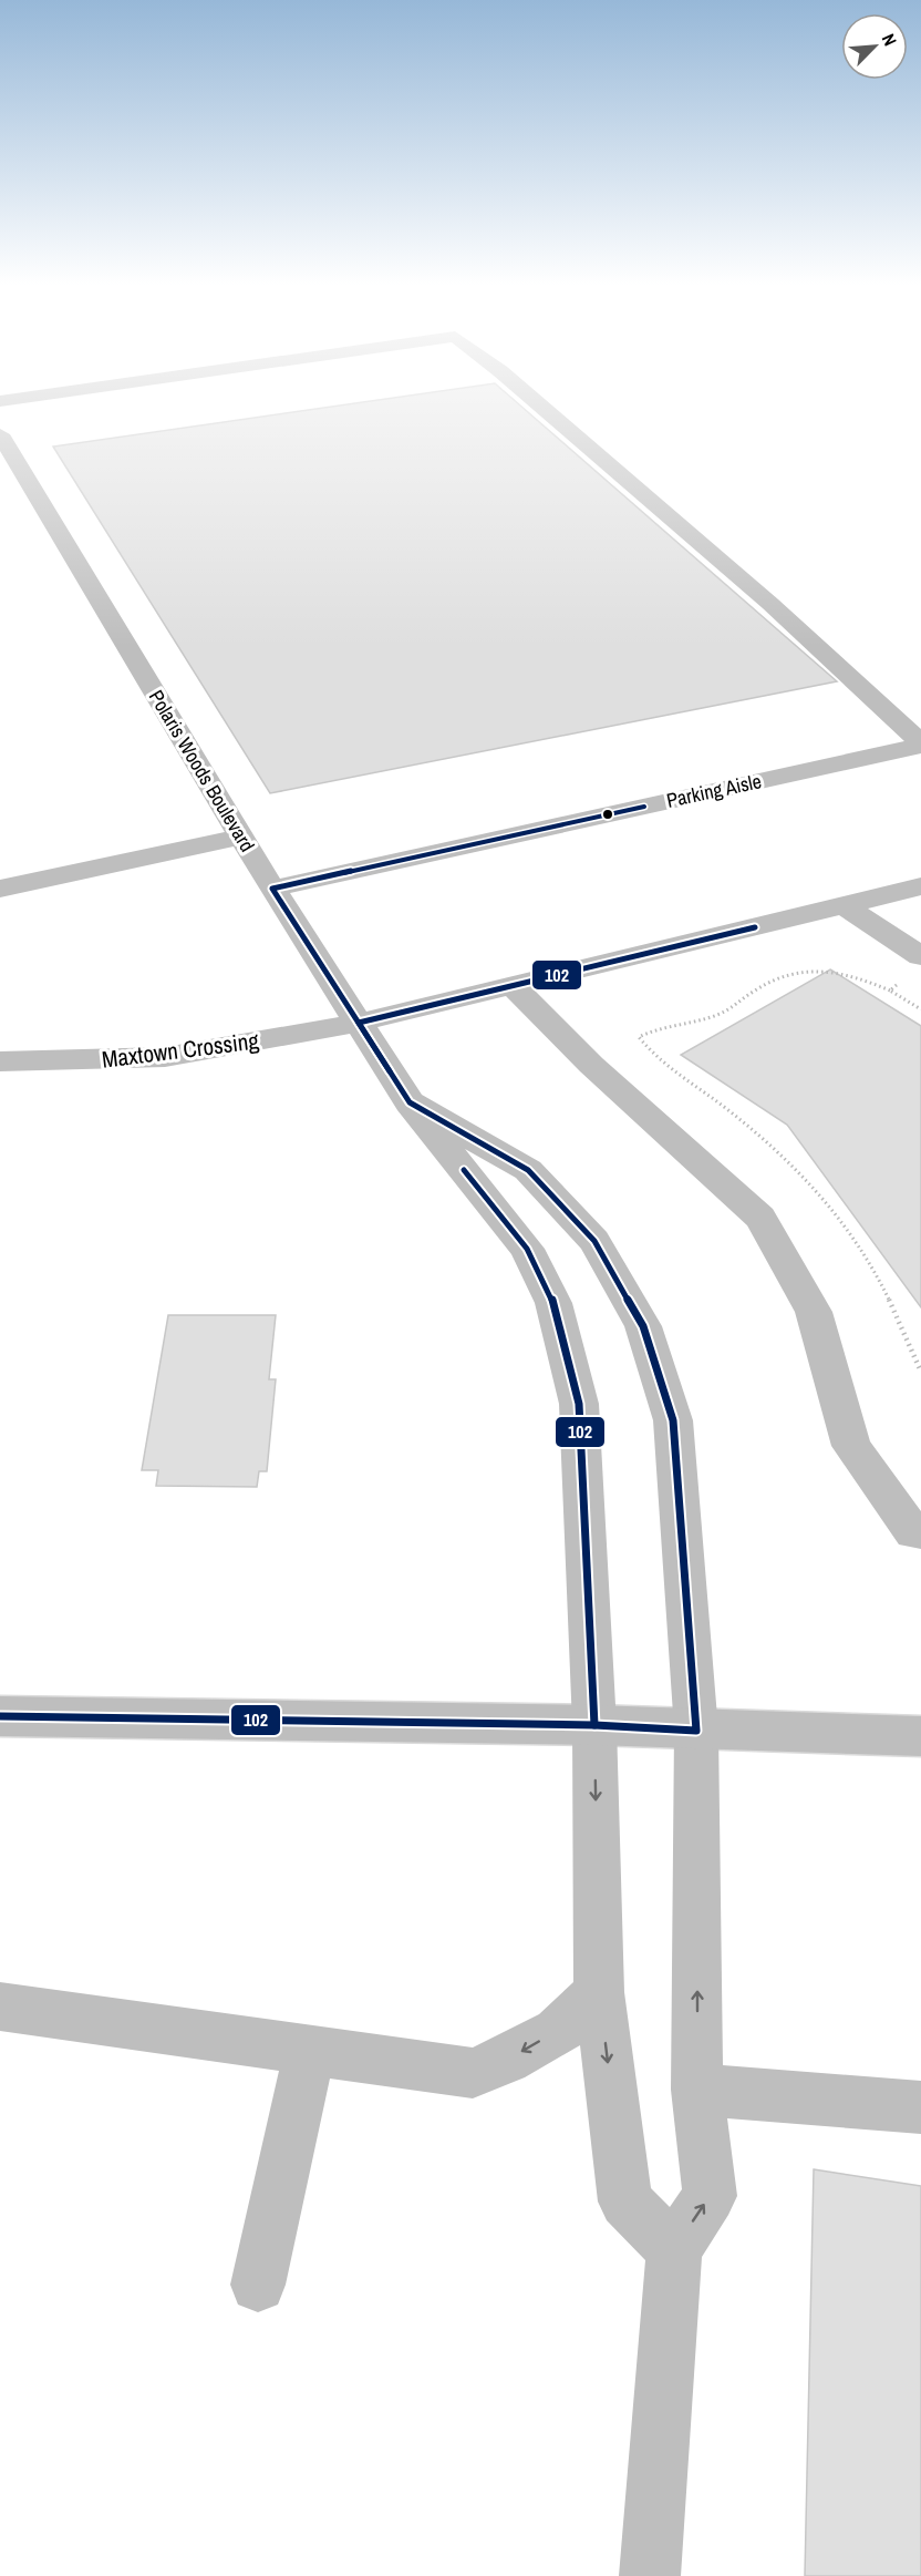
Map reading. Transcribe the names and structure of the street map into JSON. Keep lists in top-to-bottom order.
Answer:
{
  "streets": {
    "street": ["Polaris Woods Boulevard", "Parking Aisle", "Maxtown Crossing"]
  },
  "crossings": [
    ["Polaris Woods Boulevard", "Parking Aisle"],
    ["Polaris Woods Boulevard", "Maxtown Crossing"]
  ],
  "lines": ["transit line 102"],
  "north": "top right"
}
